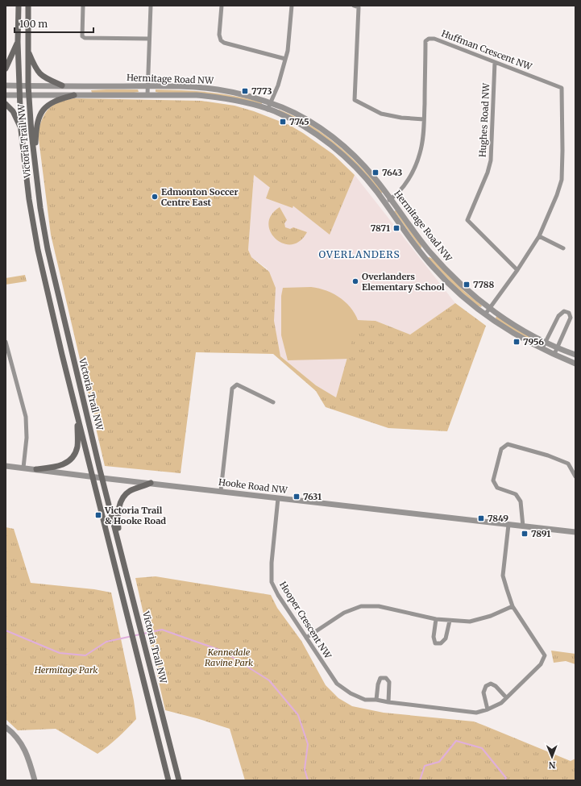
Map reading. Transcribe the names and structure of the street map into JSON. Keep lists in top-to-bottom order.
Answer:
{
  "streets": {
    "main road": ["Victoria Trail NW"],
    "street": [
      "Huffman Crescent NW",
      "Hermitage Road NW",
      "Hughes Road NW",
      "Hooke Road NW",
      "Hooper Crescent NW"
    ]
  },
  "crossings": [
    ["Huffman Crescent NW", "Hermitage Road NW"],
    ["Huffman Crescent NW", "Hughes Road NW"],
    ["Hermitage Road NW", "Victoria Trail NW"],
    ["Victoria Trail NW", "Hooke Road NW"],
    ["Hooke Road NW", "Hooper Crescent NW"]
  ],
  "districts": ["OVERLANDERS"],
  "parks": ["Kennedale Ravine Park", "Hermitage Park"],
  "places": {
    "transit": [
      "7773",
      "7745",
      "7643",
      "7871",
      "7788",
      "7956",
      "7631",
      "Victoria Trail & Hooke Road",
      "7849",
      "7891"
    ],
    "other": ["Edmonton Soccer Centre East", "Overlanders Elementary School"]
  },
  "scale_bar": "100 m",
  "north": "bottom"
}
